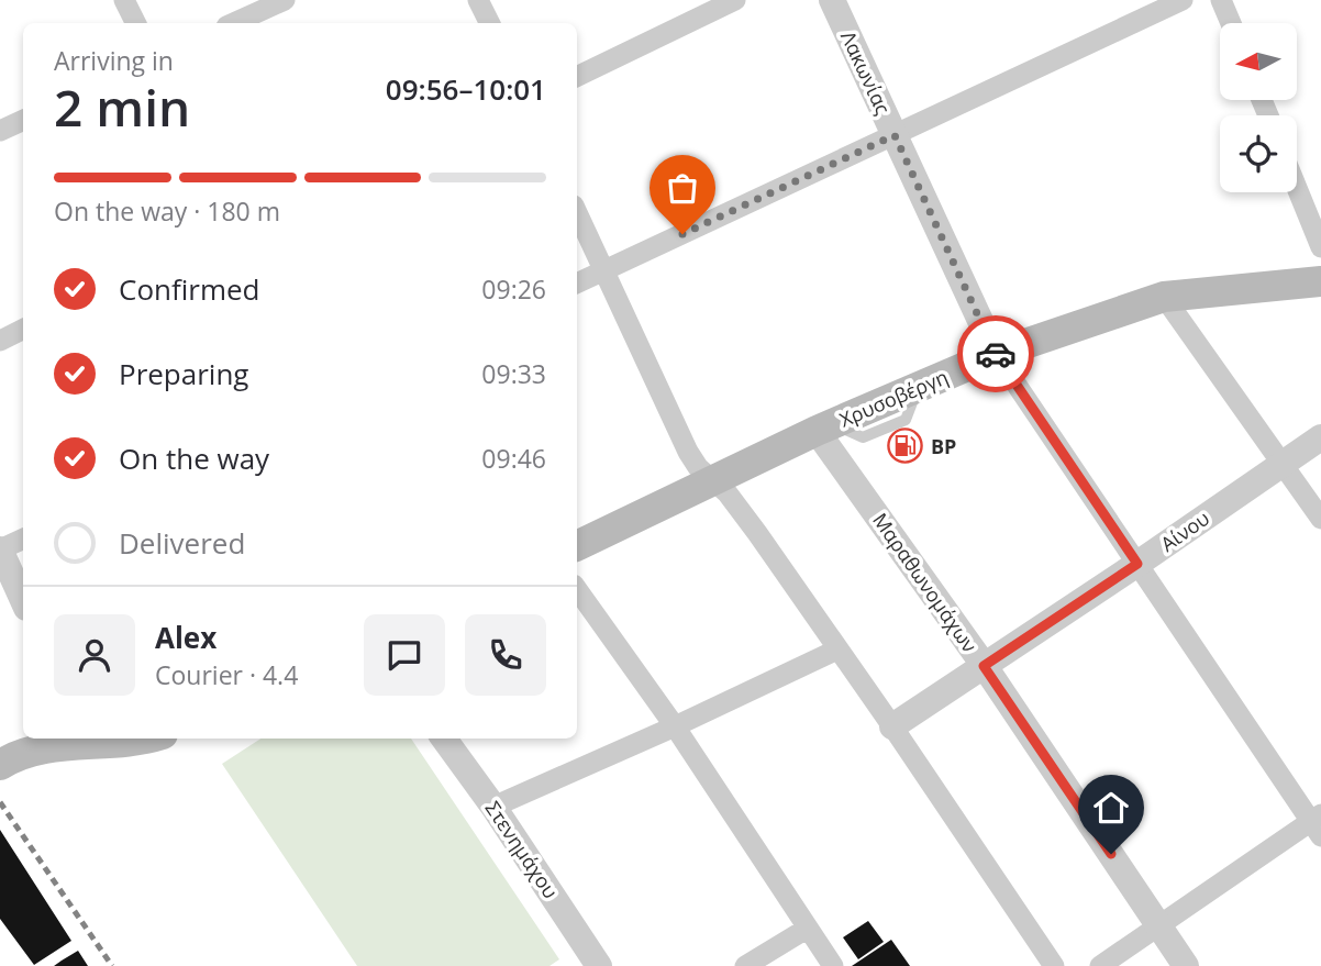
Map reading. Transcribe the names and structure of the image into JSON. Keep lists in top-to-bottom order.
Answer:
{
  "streets": {
    "main road": ["Χρυσοβέργη"],
    "street": [
      "Λακωνίας",
      "Αίνου",
      "Μαραθωνομάχων",
      "Στενημάχου"
    ]
  },
  "crossings": [
    ["Λακωνίας", "Χρυσοβέργη"],
    ["Χρυσοβέργη", "Μαραθωνομάχων"],
    ["Αίνου", "Μαραθωνομάχων"]
  ],
  "places": {
    "fuel station": ["BP"]
  },
  "north": "left",
  "page": {
    "heading": ["2 min", "Arriving in", "09:56–10:01"],
    "panel": ["Alex", "Courier · 4.4"],
    "bar": "On the way · 180 m",
    "list": [
      ["Confirmed", "09:26"],
      ["Preparing", "09:33"],
      ["On the way", "09:46"],
      "Delivered"
    ]
  }
}
